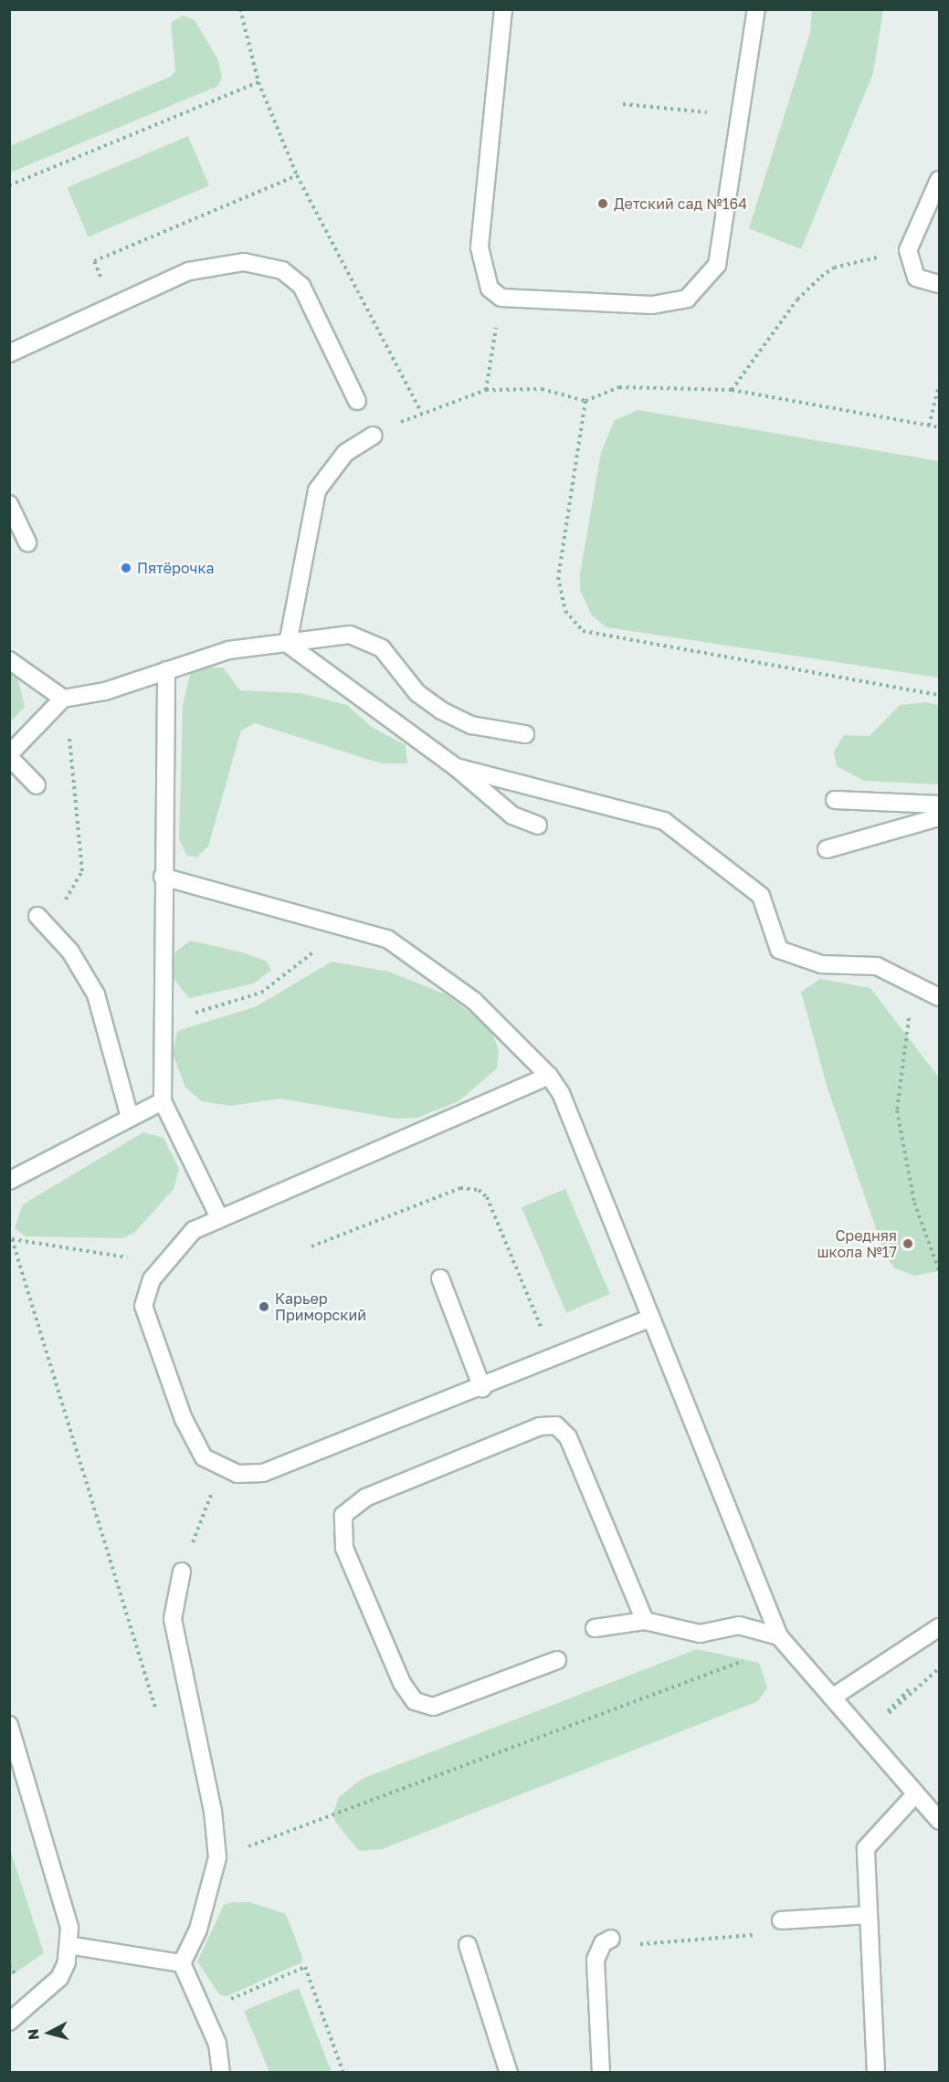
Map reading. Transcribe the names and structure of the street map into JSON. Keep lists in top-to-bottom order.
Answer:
{
  "places": [
    "Детский сад №164",
    "Пятёрочка",
    "Средняя школа №17",
    "Карьер Приморский"
  ],
  "north": "left"
}
